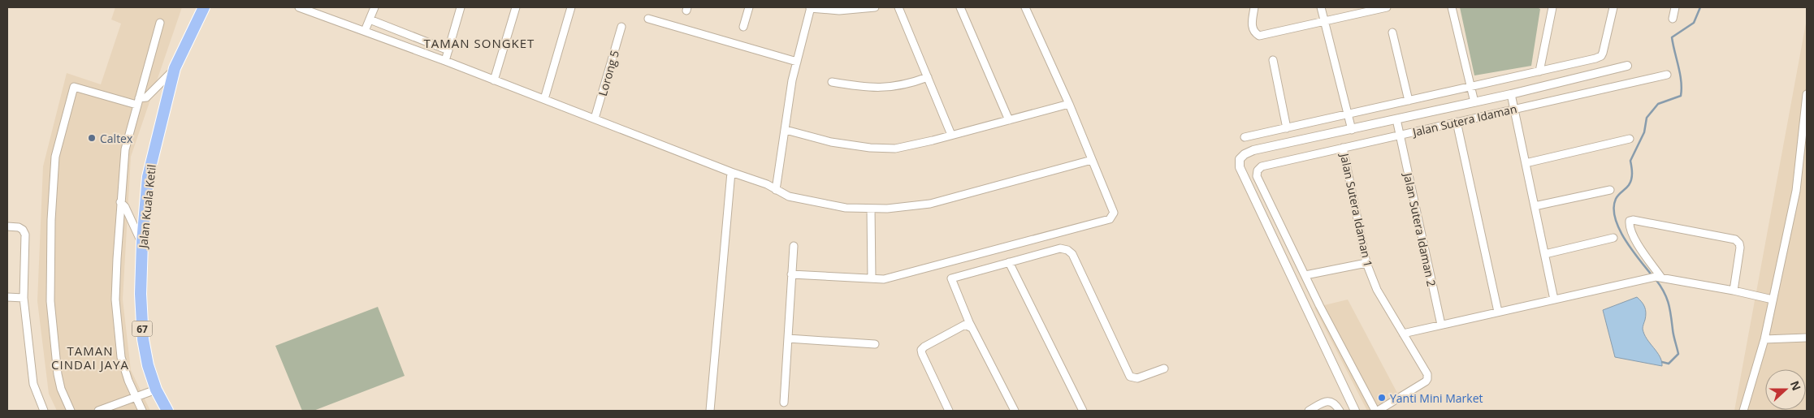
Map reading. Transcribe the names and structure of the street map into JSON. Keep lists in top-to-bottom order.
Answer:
{
  "streets": {
    "main road": ["Jalan Kuala Ketil", "67"],
    "street": [
      "Lorong 5",
      "Jalan Sutera Idaman",
      "Jalan Sutera Idaman 1",
      "Jalan Sutera Idaman 2"
    ]
  },
  "crossings": [
    ["Jalan Sutera Idaman", "Jalan Sutera Idaman 1"],
    ["Jalan Sutera Idaman", "Jalan Sutera Idaman 2"]
  ],
  "districts": ["TAMAN SONGKET", "TAMAN CINDAI JAYA"],
  "places": ["Caltex", "Yanti Mini Market"],
  "north": "right"
}
